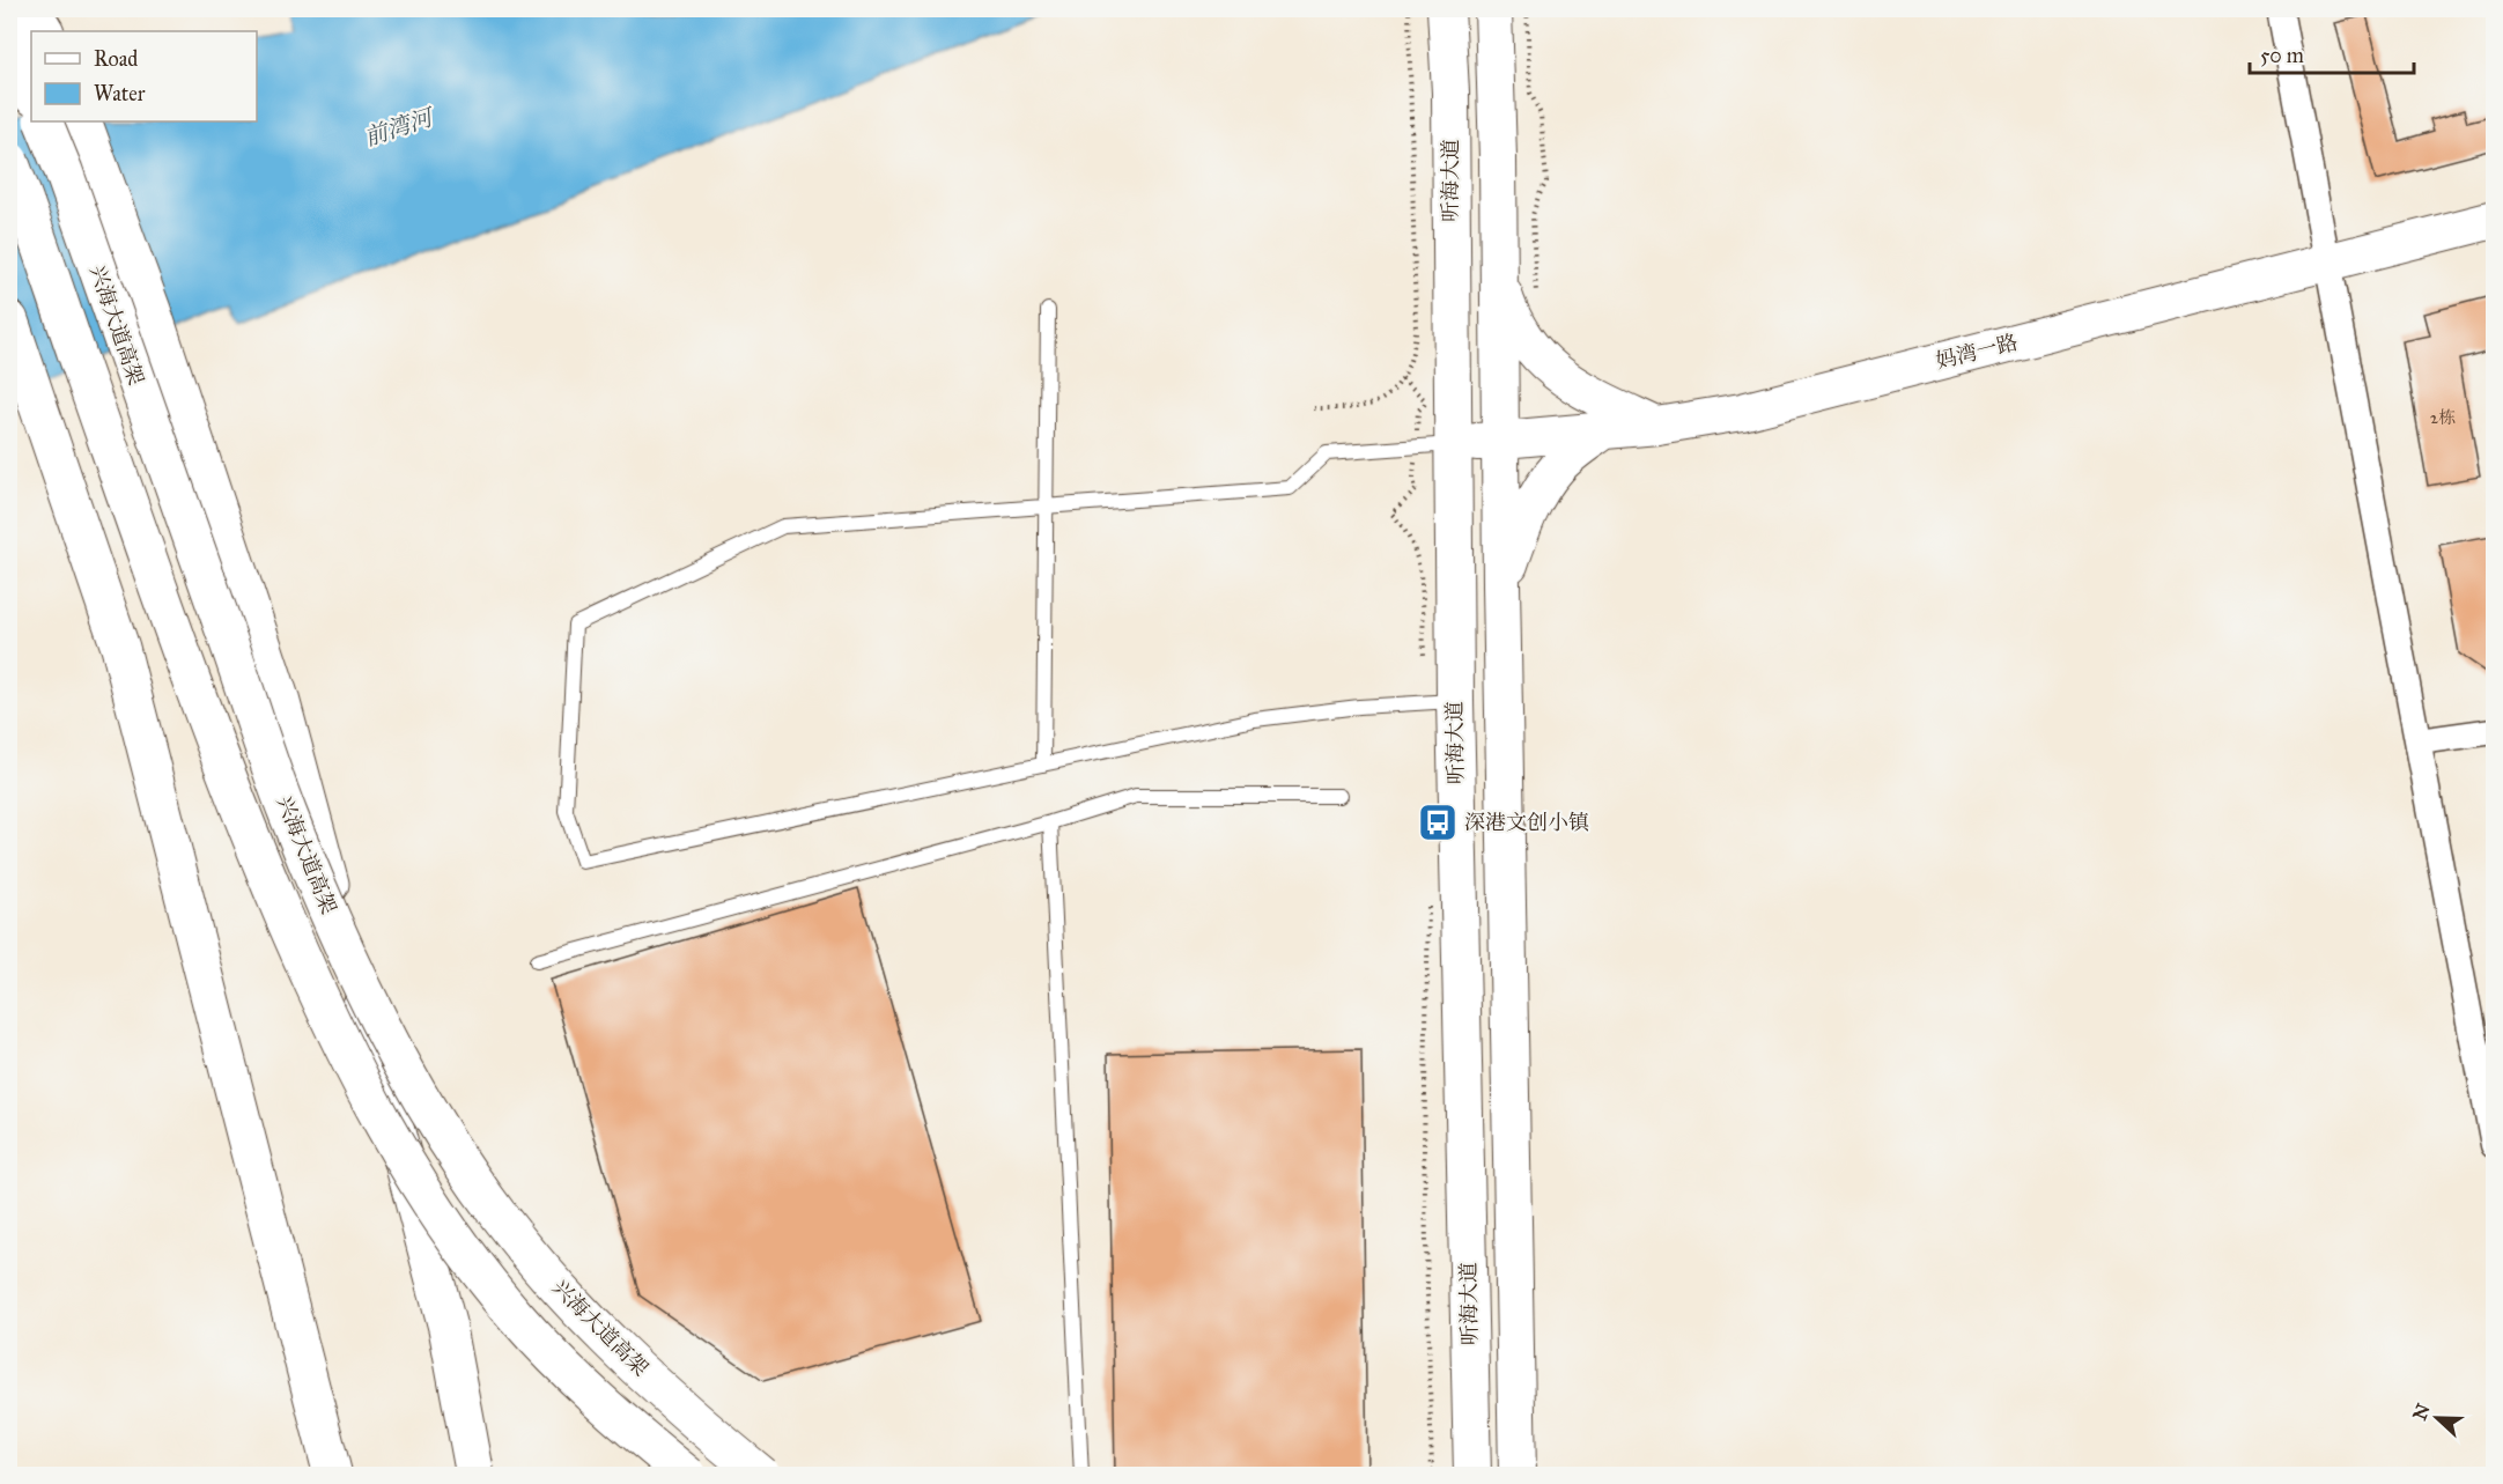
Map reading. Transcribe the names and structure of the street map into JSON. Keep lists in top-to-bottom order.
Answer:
{
  "streets": {
    "main road": ["听海大道", "兴海大道高架", "妈湾一路"]
  },
  "crossings": [
    ["听海大道", "妈湾一路"]
  ],
  "water": ["前湾河"],
  "places": {
    "bus stop": ["深港文创小镇"]
  },
  "house_numbers": ["2栋"],
  "legend": ["Road", "Water"],
  "scale_bar": "50 m",
  "north": "left"
}
